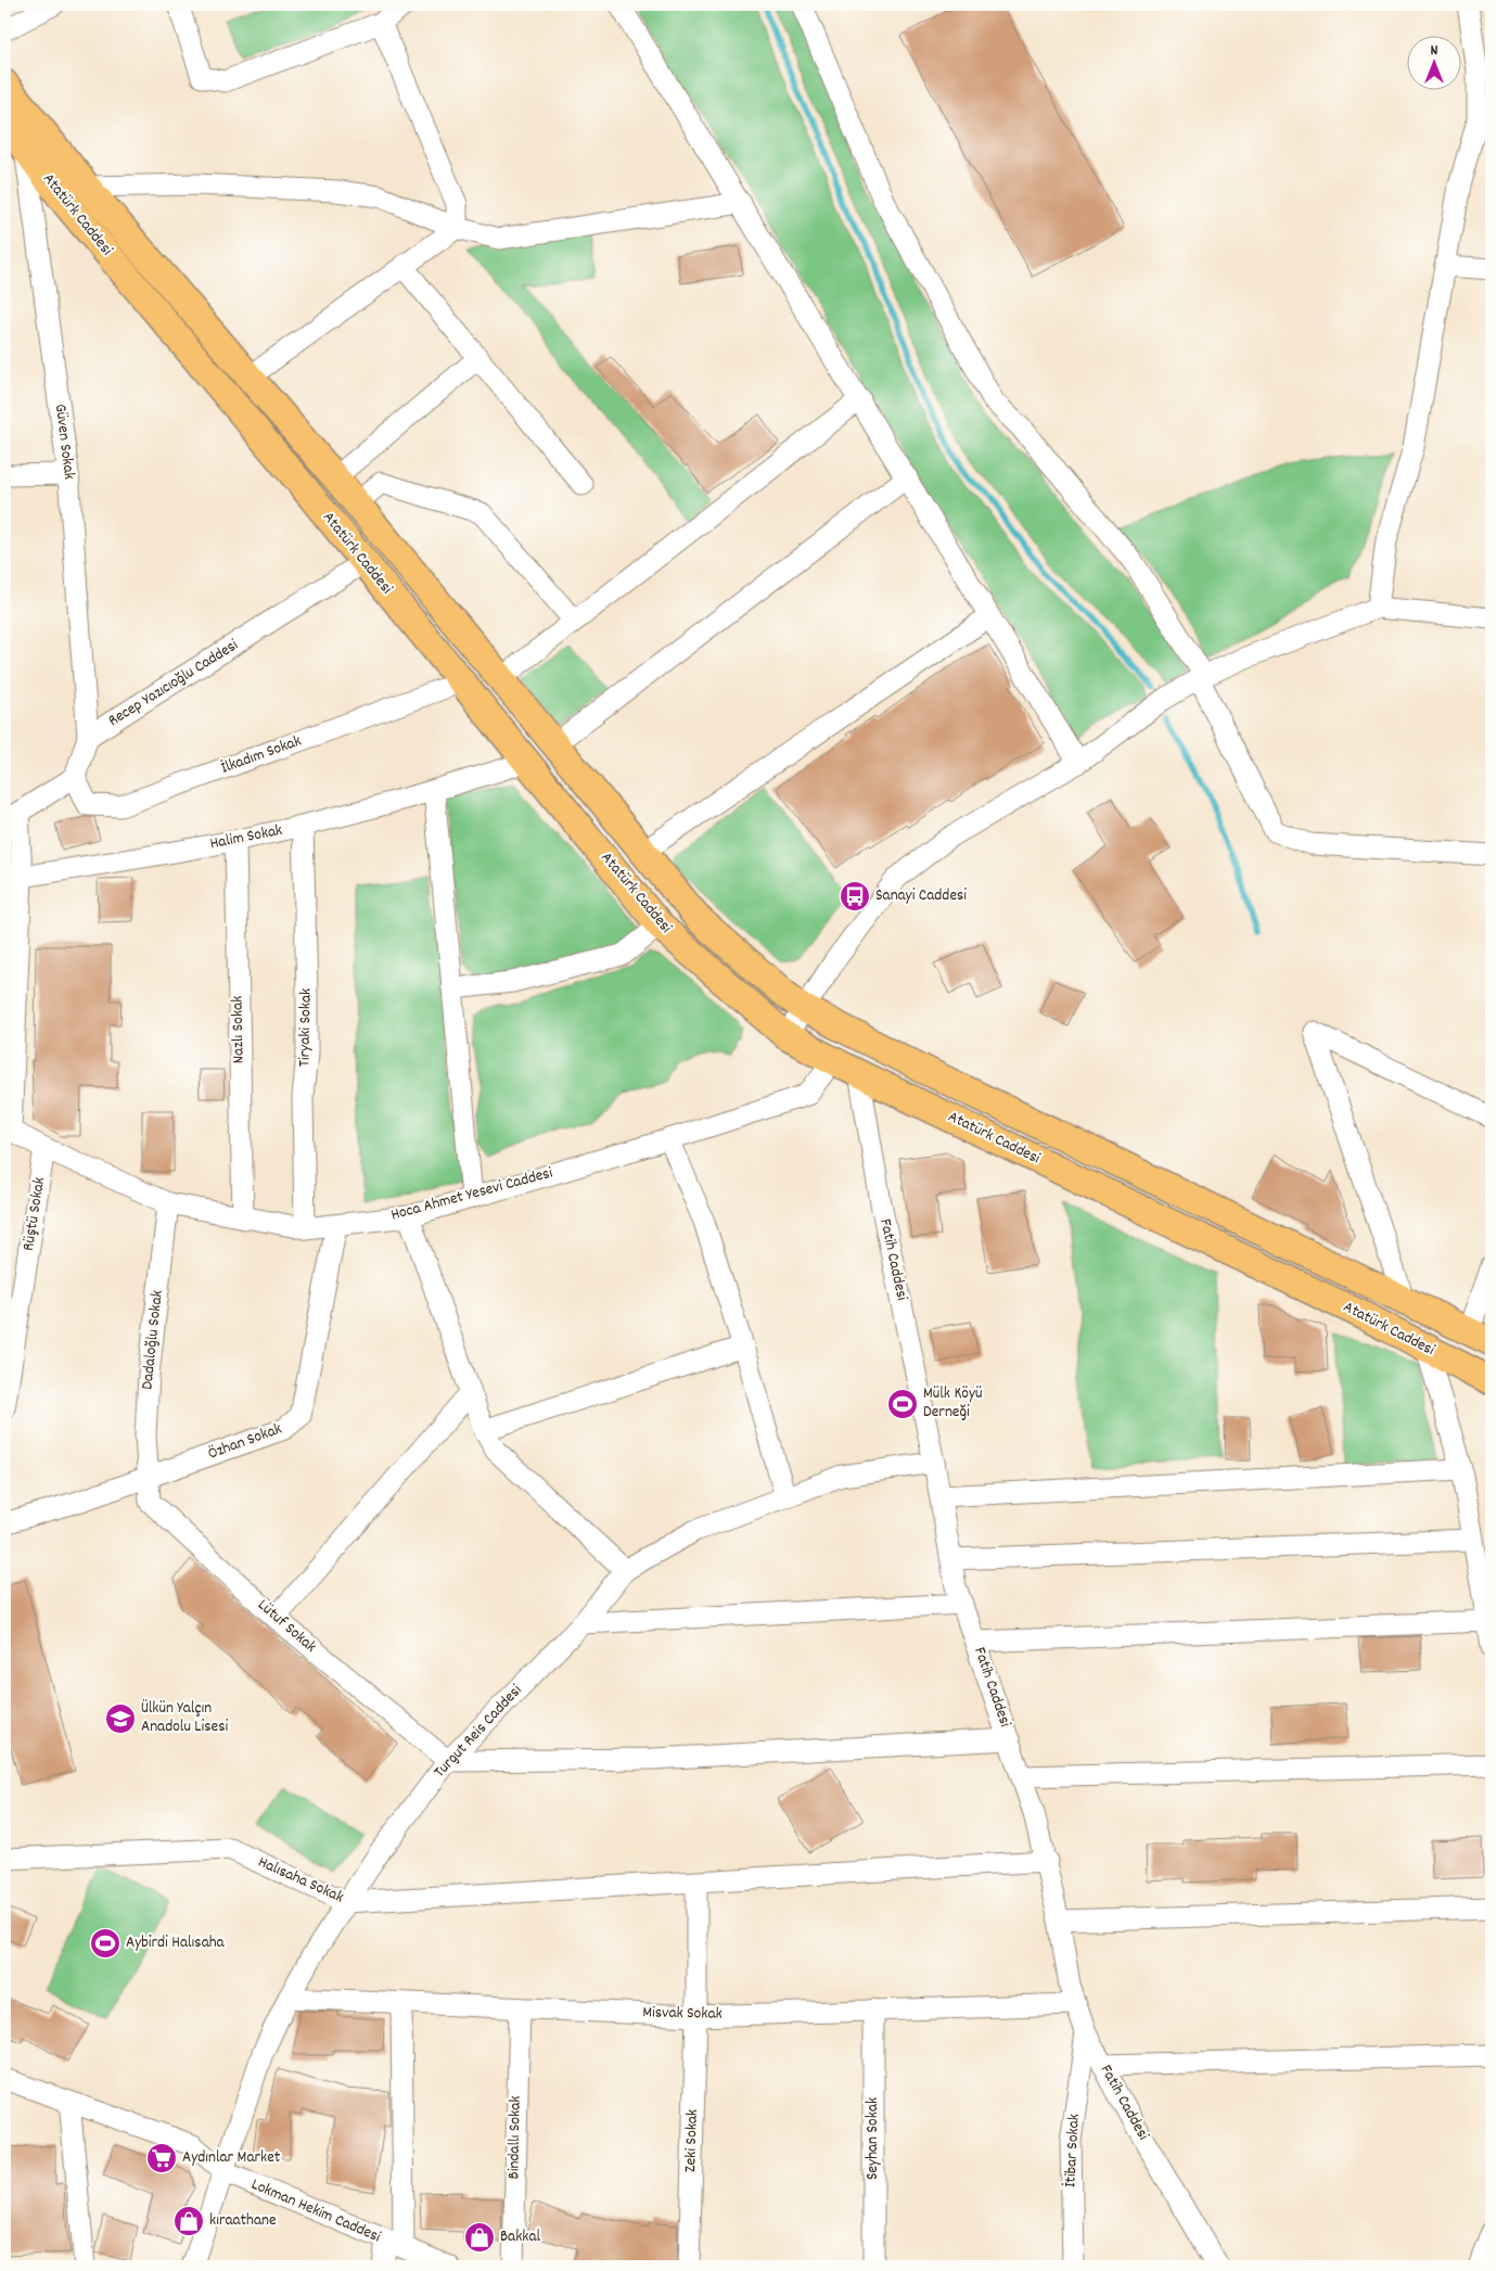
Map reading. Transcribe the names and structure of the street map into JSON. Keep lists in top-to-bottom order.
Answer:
{
  "streets": {
    "main road": ["Atatürk Caddesi"],
    "street": [
      "Güven Sokak",
      "Recep Yazıcıoğlu Caddesi",
      "İlkadım Sokak",
      "Halim Sokak",
      "Tiryaki Sokak",
      "Nazlı Sokak",
      "Hoca Ahmet Yesevi Caddesi",
      "Rüştü Sokak",
      "Fatih Caddesi",
      "Dadaloğlu Sokak",
      "Özhan Sokak",
      "Lütuf Sokak",
      "Turgut Reis Caddesi",
      "Halısaha Sokak",
      "Misvak Sokak",
      "Bindallı Sokak",
      "Seyhan Sokak",
      "Zeki Sokak",
      "İtibar Sokak",
      "Lokman Hekim Caddesi"
    ]
  },
  "crossings": [
    ["Atatürk Caddesi", "Güven Sokak"],
    ["Atatürk Caddesi", "Recep Yazıcıoğlu Caddesi"],
    ["Atatürk Caddesi", "İlkadım Sokak"],
    ["Atatürk Caddesi", "Halim Sokak"],
    ["Atatürk Caddesi", "Hoca Ahmet Yesevi Caddesi"],
    ["Atatürk Caddesi", "Fatih Caddesi"],
    ["Güven Sokak", "Recep Yazıcıoğlu Caddesi"],
    ["Halim Sokak", "Tiryaki Sokak"],
    ["Halim Sokak", "Nazlı Sokak"],
    ["Tiryaki Sokak", "Hoca Ahmet Yesevi Caddesi"],
    ["Nazlı Sokak", "Hoca Ahmet Yesevi Caddesi"],
    ["Hoca Ahmet Yesevi Caddesi", "Rüştü Sokak"],
    ["Hoca Ahmet Yesevi Caddesi", "Dadaloğlu Sokak"],
    ["Hoca Ahmet Yesevi Caddesi", "Özhan Sokak"],
    ["Fatih Caddesi", "Turgut Reis Caddesi"],
    ["Fatih Caddesi", "Halısaha Sokak"],
    ["Fatih Caddesi", "Misvak Sokak"],
    ["Fatih Caddesi", "İtibar Sokak"],
    ["Dadaloğlu Sokak", "Özhan Sokak"],
    ["Dadaloğlu Sokak", "Lütuf Sokak"],
    ["Özhan Sokak", "Lütuf Sokak"],
    ["Lütuf Sokak", "Turgut Reis Caddesi"],
    ["Turgut Reis Caddesi", "Halısaha Sokak"],
    ["Turgut Reis Caddesi", "Misvak Sokak"],
    ["Turgut Reis Caddesi", "Lokman Hekim Caddesi"],
    ["Halısaha Sokak", "Zeki Sokak"],
    ["Misvak Sokak", "Bindallı Sokak"],
    ["Misvak Sokak", "Seyhan Sokak"],
    ["Misvak Sokak", "Zeki Sokak"]
  ],
  "places": {
    "bus stop": ["Sanayi Caddesi"],
    "sports": ["Mülk Köyü Derneği", "Aybirdi Halısaha"],
    "school or university": ["Ülkün Yalçın Anadolu Lisesi"],
    "supermarket": ["Aydınlar Market"],
    "shop": ["kıraathane", "Bakkal"]
  },
  "north": "top"
}
